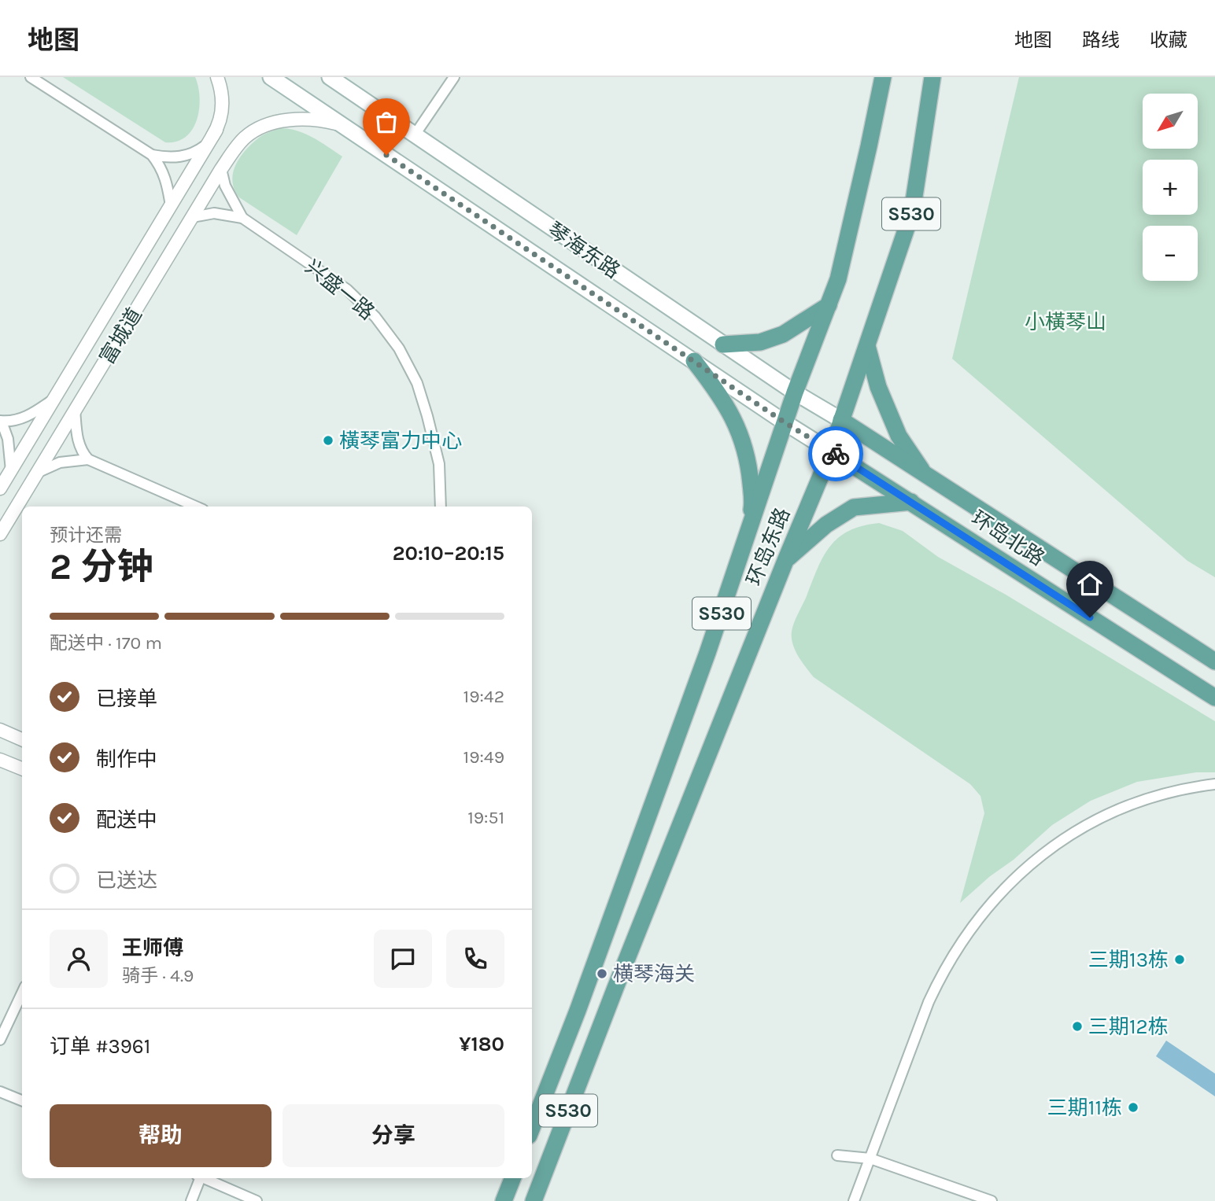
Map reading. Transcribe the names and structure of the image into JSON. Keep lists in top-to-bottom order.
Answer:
{
  "streets": {
    "main road": [
      "S530",
      "琴海东路",
      "环岛北路",
      "环岛东路"
    ],
    "street": ["兴盛一路", "富城道"]
  },
  "crossings": [
    ["琴海东路", "富城道"],
    ["琴海东路", "环岛北路"],
    ["琴海东路", "环岛东路"],
    ["环岛北路", "环岛东路"]
  ],
  "parks": ["小橫琴山"],
  "places": [
    "橫琴富力中心",
    "三期13栋",
    "横琴海关",
    "三期12栋",
    "三期11栋"
  ],
  "north": "bottom left",
  "page": {
    "header": "地图",
    "nav": ["地图", "路线", "收藏"],
    "map_buttons": ["+", "−"],
    "heading": ["2 分钟", "预计还需", "20:10–20:15"],
    "panel": [
      "王师傅",
      "骑手 · 4.9",
      "订单 #3961",
      "¥180"
    ],
    "bar": "配送中 · 170 m",
    "list": [
      ["已接单", "19:42"],
      ["制作中", "19:49"],
      ["配送中", "19:51"],
      "已送达"
    ],
    "buttons": ["帮助", "分享"]
  }
}
